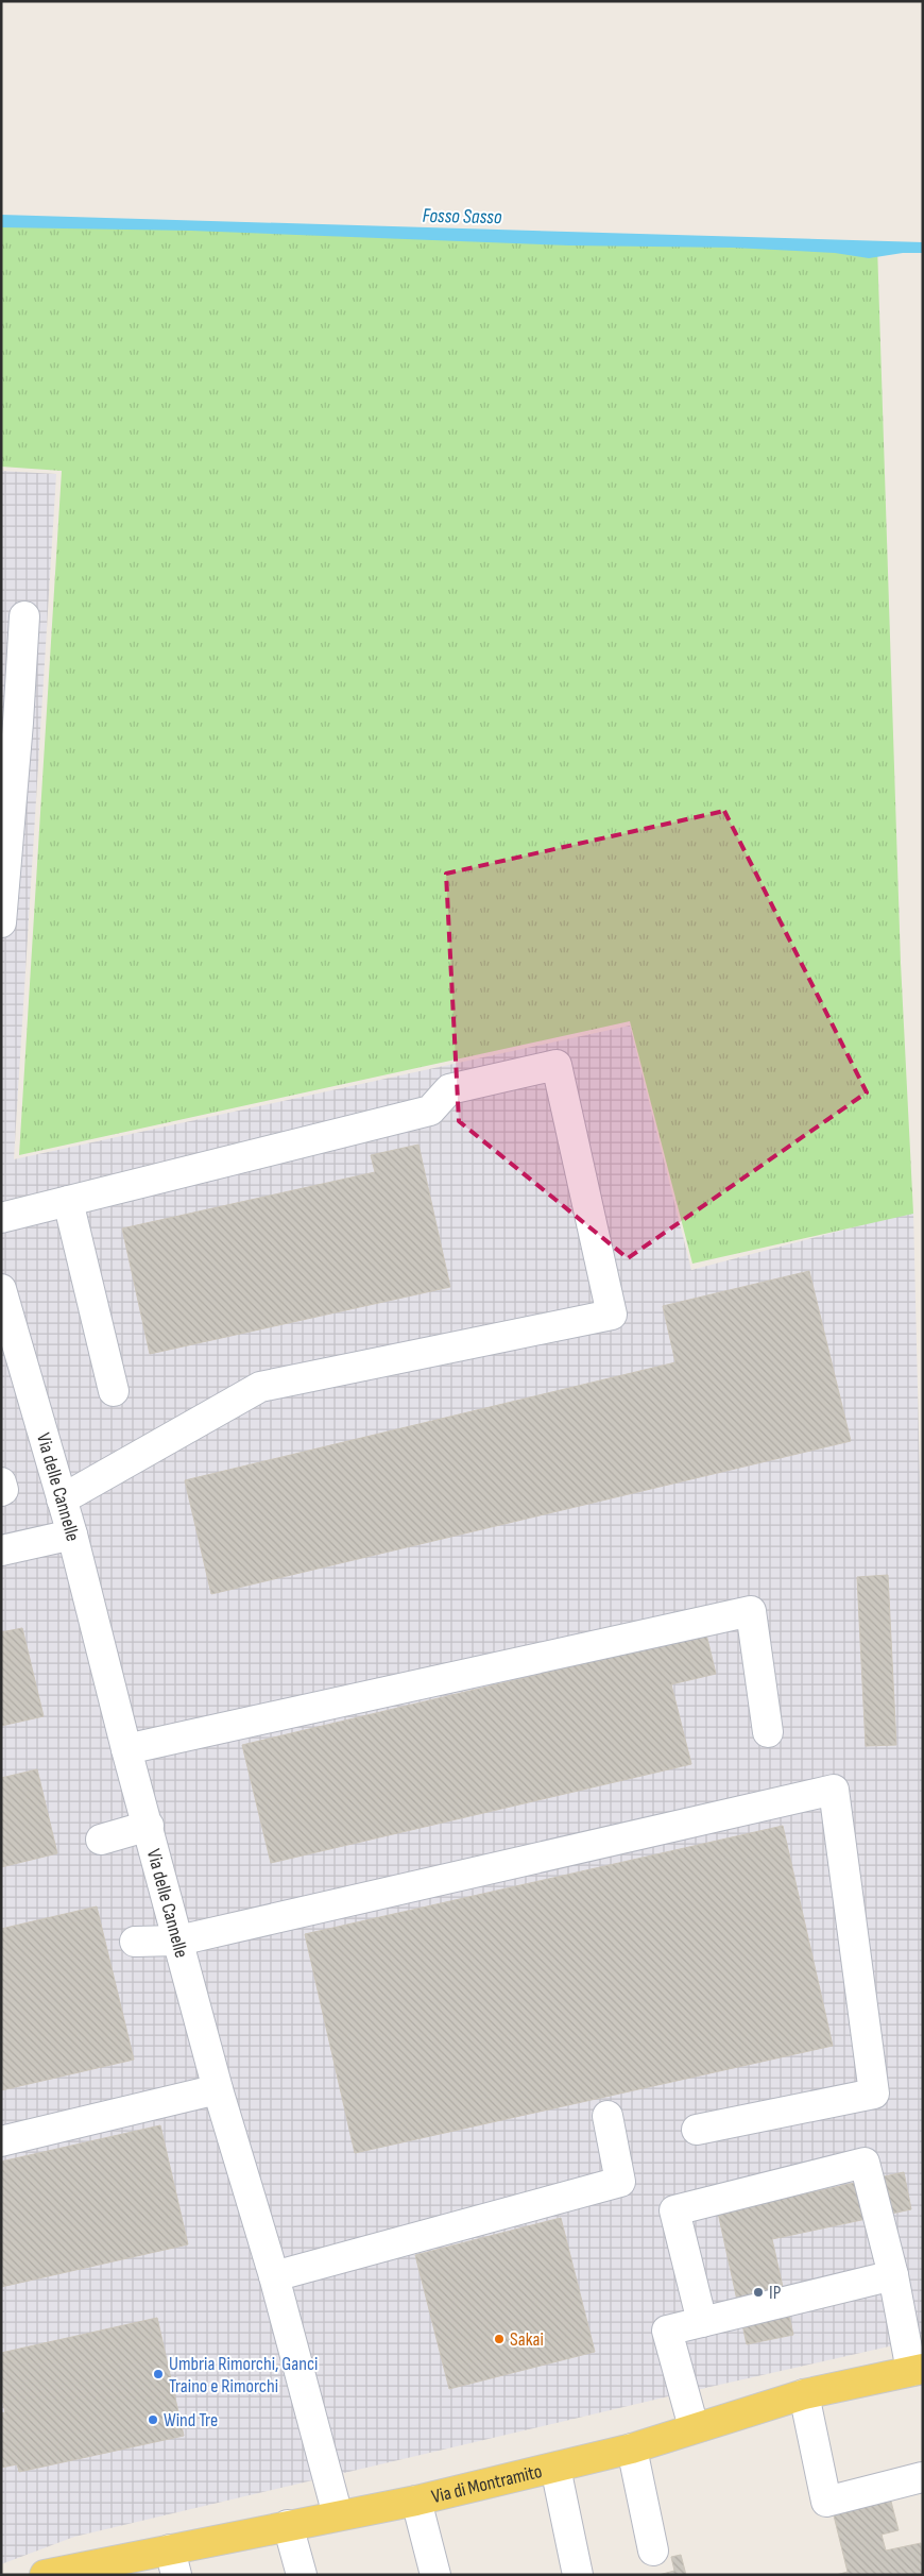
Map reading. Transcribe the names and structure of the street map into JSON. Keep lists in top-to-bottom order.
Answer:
{
  "streets": {
    "main road": ["Via di Montramito"],
    "street": ["Via delle Cannelle"]
  },
  "crossings": [
    ["Via delle Cannelle", "Via di Montramito"]
  ],
  "water": ["Fosso Sasso"],
  "places": [
    "IP",
    "Sakai",
    "Umbria Rimorchi, Ganci Traino e Rimorchi",
    "Wind Tre"
  ]
}
